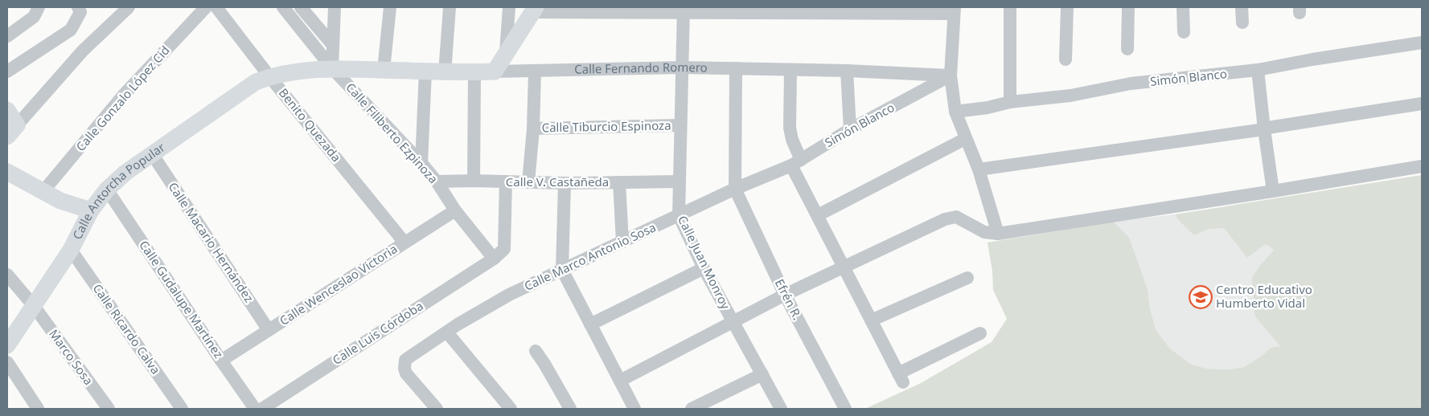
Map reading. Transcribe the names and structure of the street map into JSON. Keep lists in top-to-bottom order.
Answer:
{
  "streets": {
    "main road": ["Calle Fernando Romero", "Calle Antorcha Popular"],
    "street": [
      "Simón Blanco",
      "Calle Gonzalo López Cid",
      "Benito Quezada",
      "Calle Tiburcio Espinoza",
      "Calle Filiberto Ezpinoza",
      "Calle V. Castañeda",
      "Calle Macario Hernández",
      "Calle Marco Antonio Sosa",
      "Calle Juan Monroy",
      "Calle Wenceslao Victoria",
      "Calle Gudalupe Martínez",
      "Efrén R.",
      "Calle Ricardo Calva",
      "Calle Luis Córdoba",
      "Marco Sosa"
    ]
  },
  "crossings": [
    ["Calle Fernando Romero", "Simón Blanco"],
    ["Calle Fernando Romero", "Calle Filiberto Ezpinoza"],
    ["Calle Fernando Romero", "Calle Antorcha Popular"],
    ["Calle Fernando Romero", "Calle Juan Monroy"],
    ["Simón Blanco", "Calle Marco Antonio Sosa"],
    ["Benito Quezada", "Calle Antorcha Popular"],
    ["Benito Quezada", "Calle Wenceslao Victoria"],
    ["Calle Tiburcio Espinoza", "Calle Juan Monroy"],
    ["Calle Filiberto Ezpinoza", "Calle V. Castañeda"],
    ["Calle Filiberto Ezpinoza", "Calle Antorcha Popular"],
    ["Calle Filiberto Ezpinoza", "Calle Wenceslao Victoria"],
    ["Calle Filiberto Ezpinoza", "Calle Luis Córdoba"],
    ["Calle V. Castañeda", "Calle Juan Monroy"],
    ["Calle V. Castañeda", "Calle Luis Córdoba"],
    ["Calle Antorcha Popular", "Calle Macario Hernández"],
    ["Calle Antorcha Popular", "Calle Gudalupe Martínez"],
    ["Calle Antorcha Popular", "Calle Ricardo Calva"],
    ["Calle Antorcha Popular", "Marco Sosa"],
    ["Calle Macario Hernández", "Calle Wenceslao Victoria"],
    ["Calle Marco Antonio Sosa", "Calle Juan Monroy"],
    ["Calle Marco Antonio Sosa", "Efrén R."],
    ["Calle Wenceslao Victoria", "Calle Gudalupe Martínez"]
  ],
  "places": {
    "school or university": ["Centro Educativo Humberto Vidal"]
  }
}
